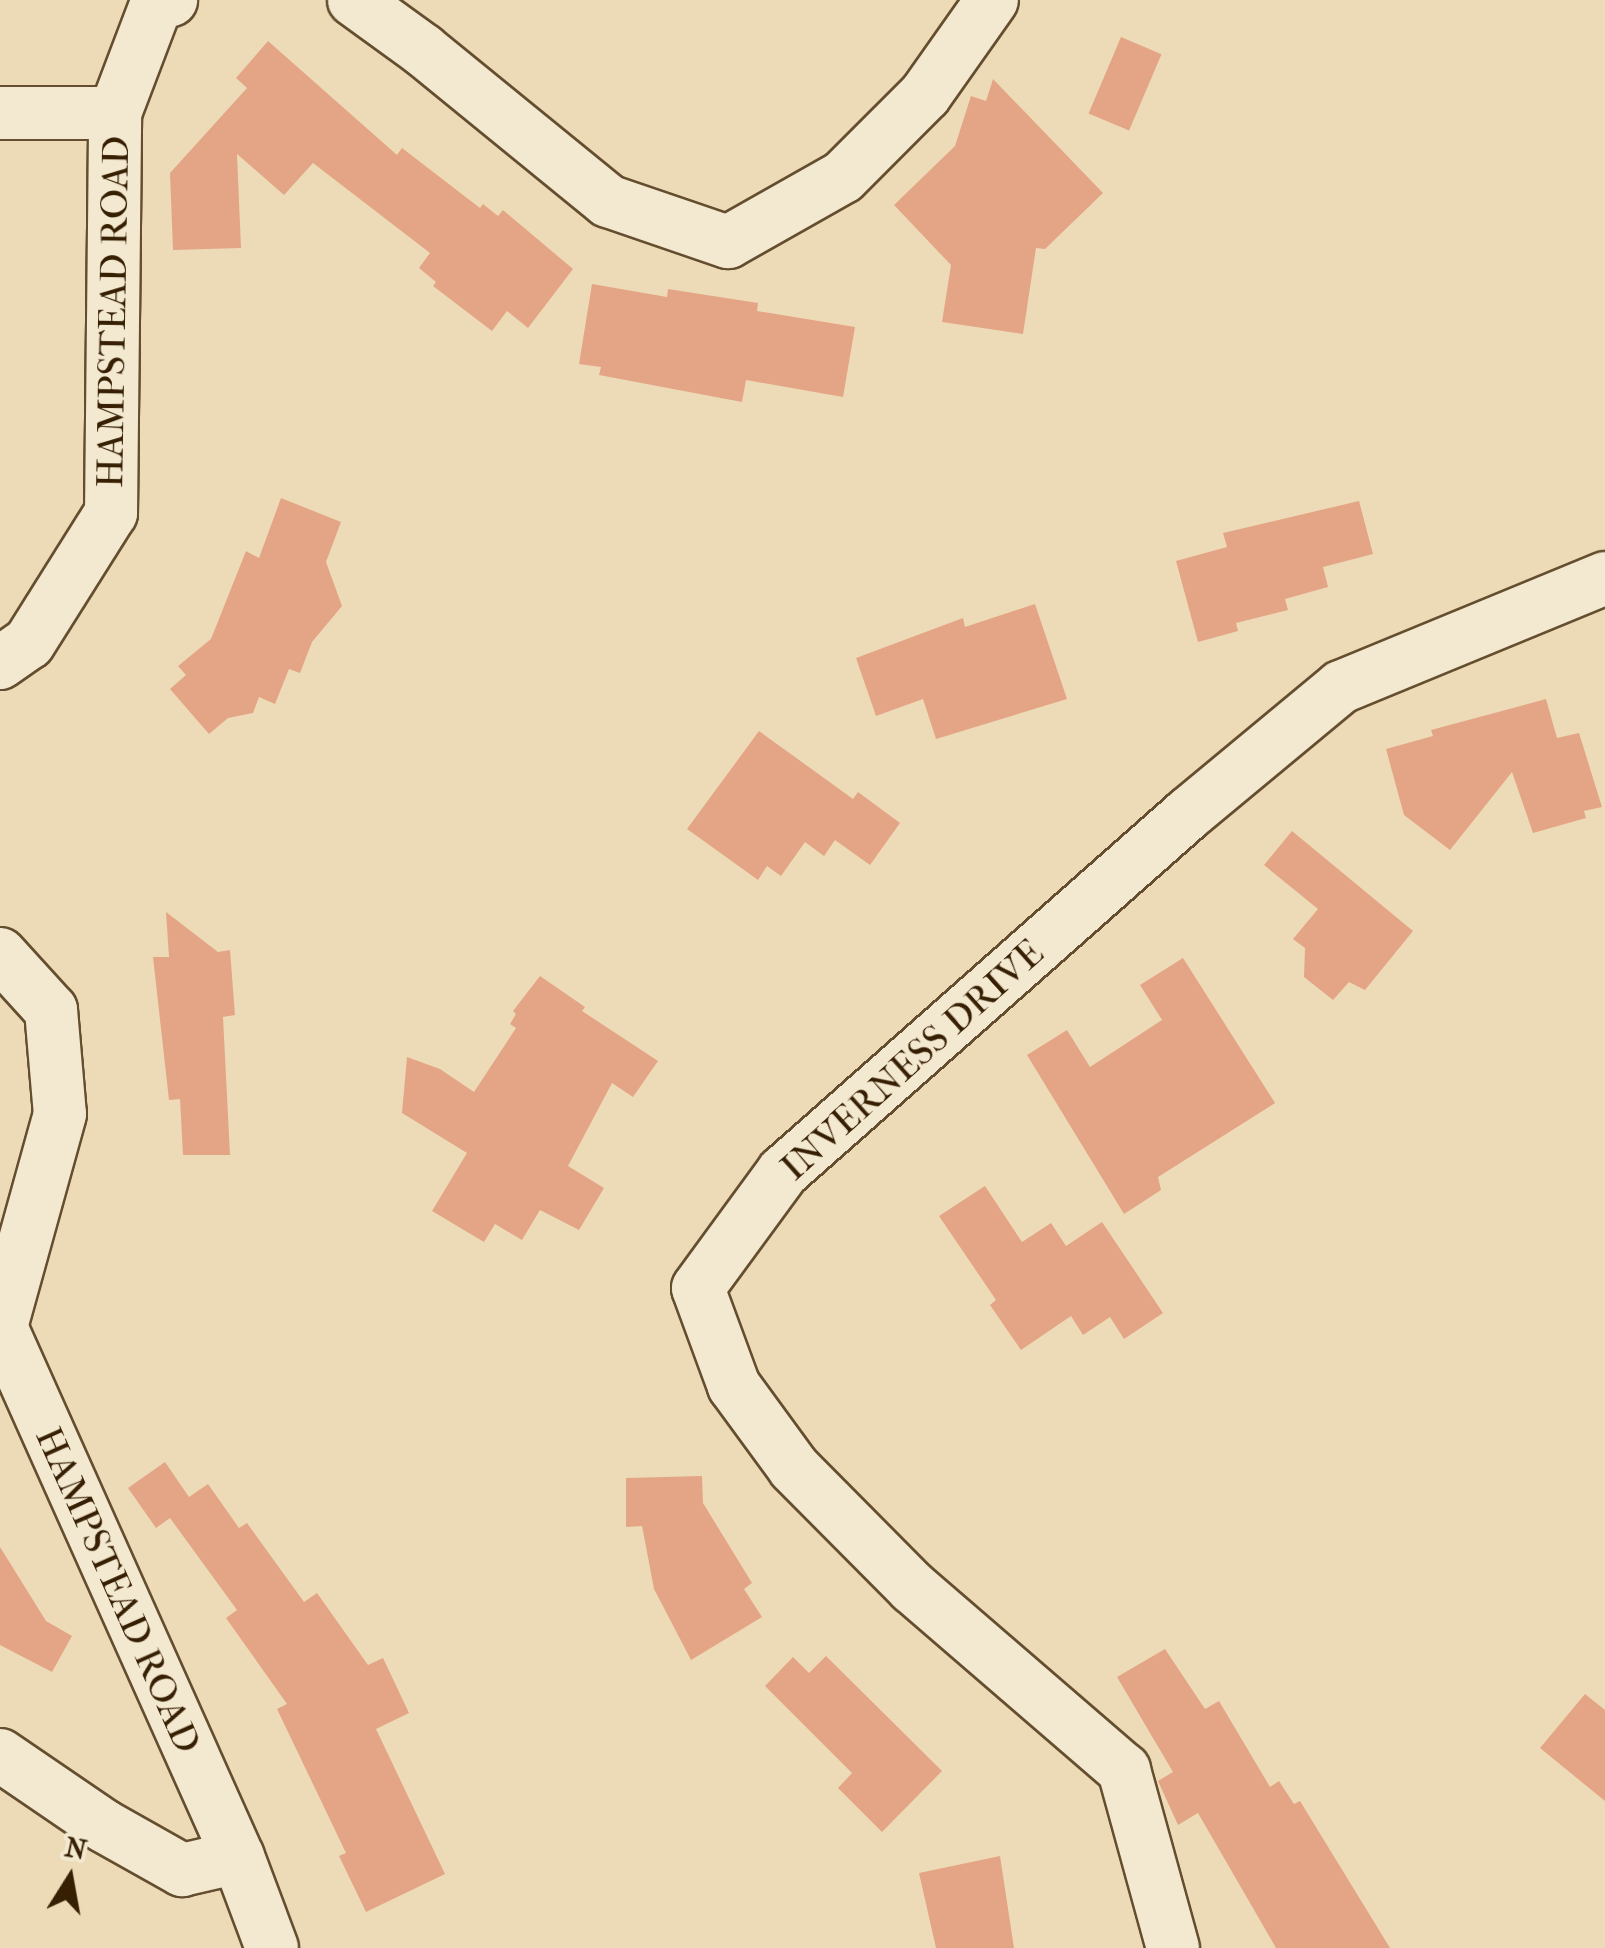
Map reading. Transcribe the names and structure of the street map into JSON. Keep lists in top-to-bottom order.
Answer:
{
  "streets": {
    "street": ["HAMPSTEAD ROAD", "INVERNESS DRIVE"]
  },
  "north": "top"
}
